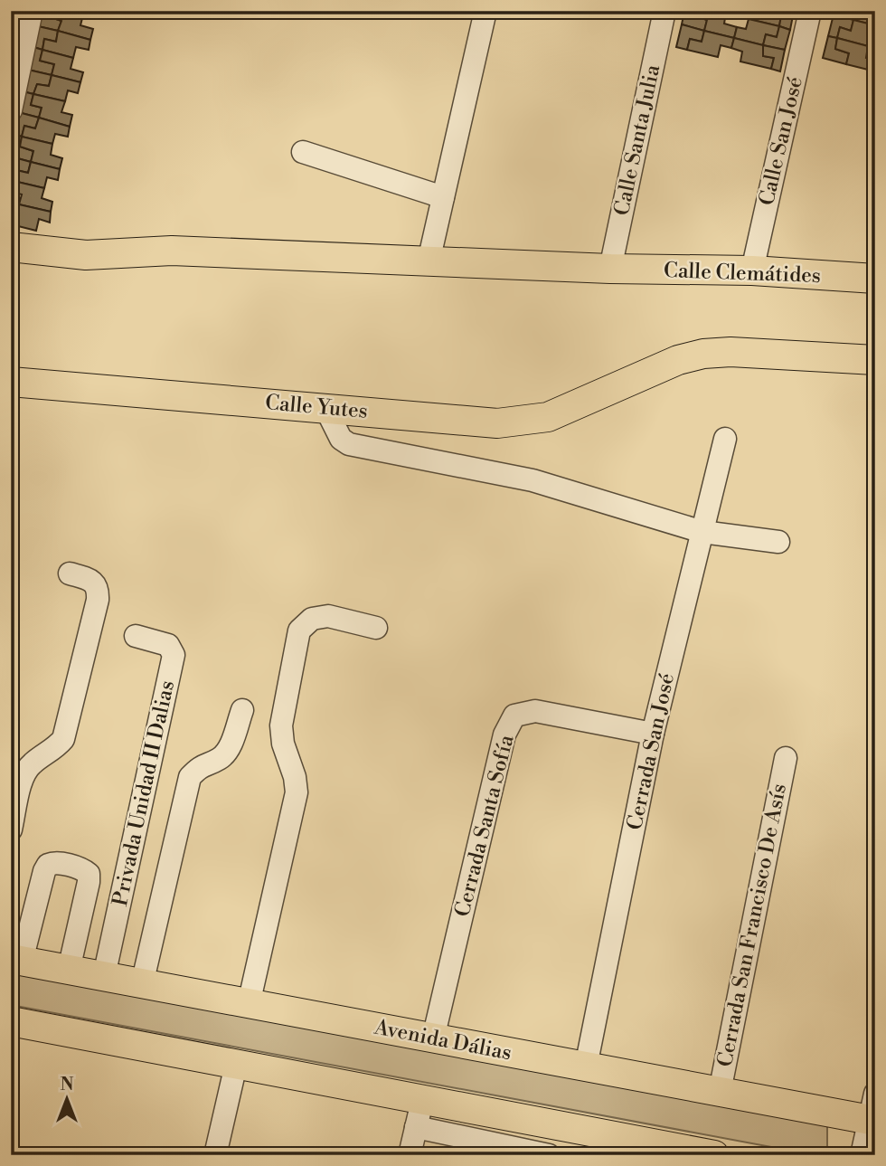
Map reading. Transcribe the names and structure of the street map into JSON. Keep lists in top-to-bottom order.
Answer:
{
  "streets": {
    "main road": ["Calle Clemátides", "Calle Yutes", "Avenida Dálias"],
    "street": [
      "Calle Santa Julia",
      "Calle San José",
      "Cerrada San José",
      "Privada Unidad II Dalias",
      "Cerrada Santa Sofía",
      "Cerrada San Francisco De Asís"
    ]
  },
  "crossings": [
    ["Calle Santa Julia", "Calle Clemátides"],
    ["Calle San José", "Calle Clemátides"],
    ["Cerrada San José", "Cerrada Santa Sofía"],
    ["Cerrada San José", "Avenida Dálias"],
    ["Privada Unidad II Dalias", "Avenida Dálias"],
    ["Cerrada Santa Sofía", "Avenida Dálias"],
    ["Cerrada San Francisco De Asís", "Avenida Dálias"]
  ],
  "north": "top"
}
